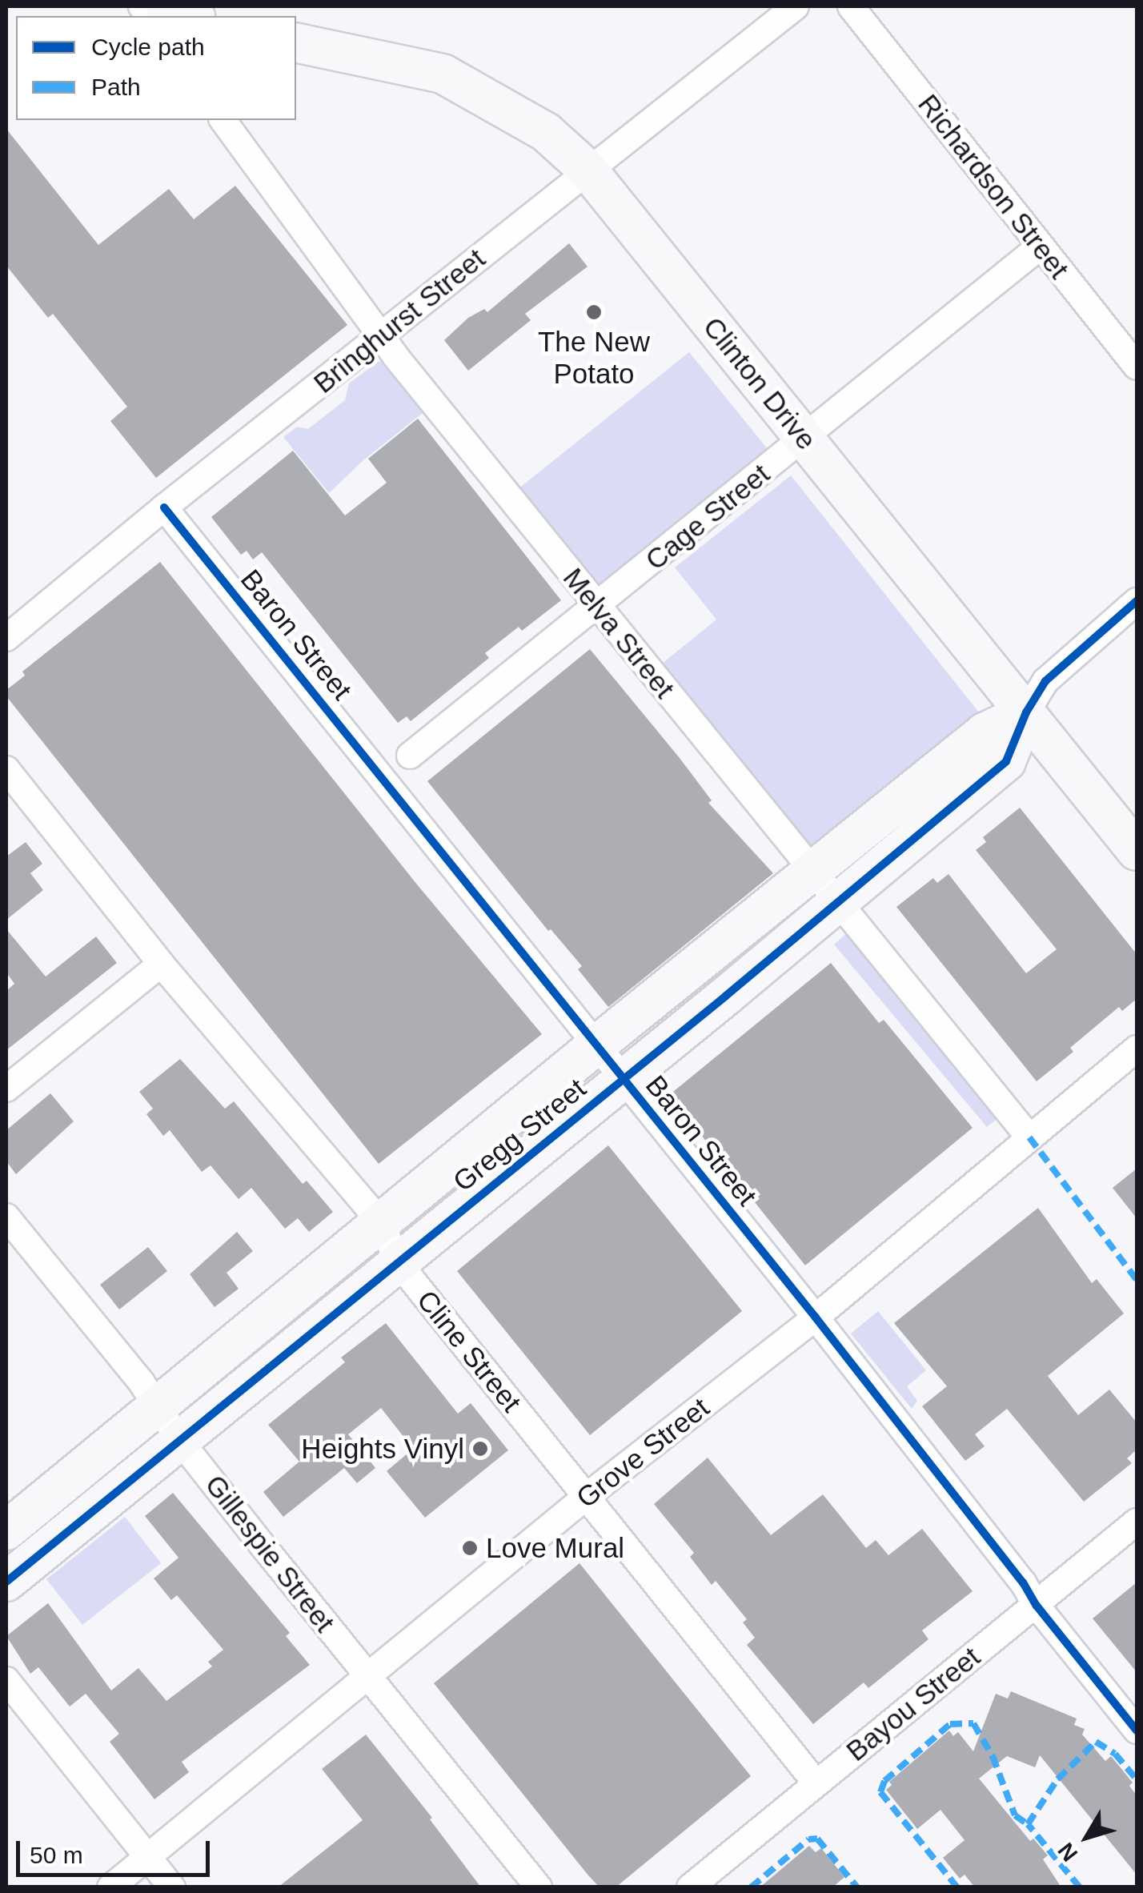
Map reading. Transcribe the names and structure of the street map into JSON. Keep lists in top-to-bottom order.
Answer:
{
  "streets": {
    "street": [
      "Richardson Street",
      "Bringhurst Street",
      "Clinton Drive",
      "Cage Street",
      "Melva Street",
      "Baron Street",
      "Gregg Street",
      "Cline Street",
      "Grove Street",
      "Gillespie Street",
      "Bayou Street"
    ]
  },
  "crossings": [
    ["Richardson Street", "Cage Street"],
    ["Bringhurst Street", "Clinton Drive"],
    ["Bringhurst Street", "Melva Street"],
    ["Bringhurst Street", "Baron Street"],
    ["Clinton Drive", "Cage Street"],
    ["Clinton Drive", "Gregg Street"],
    ["Cage Street", "Melva Street"],
    ["Melva Street", "Gregg Street"],
    ["Melva Street", "Grove Street"],
    ["Baron Street", "Gregg Street"],
    ["Baron Street", "Grove Street"],
    ["Baron Street", "Bayou Street"],
    ["Gregg Street", "Cline Street"],
    ["Gregg Street", "Gillespie Street"],
    ["Cline Street", "Grove Street"],
    ["Cline Street", "Bayou Street"],
    ["Grove Street", "Gillespie Street"]
  ],
  "places": ["The New Potato", "Heights Vinyl", "Love Mural"],
  "legend": ["Cycle path", "Path"],
  "scale_bar": "50 m",
  "north": "bottom left"
}
